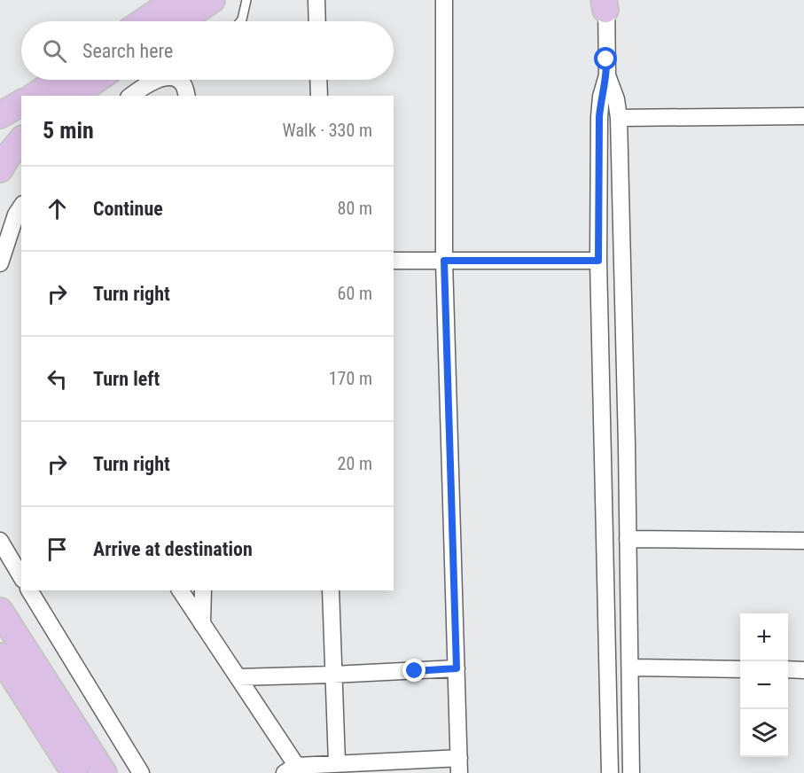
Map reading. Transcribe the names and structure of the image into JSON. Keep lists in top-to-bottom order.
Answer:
{
  "page": {
    "search": "Search here",
    "heading": ["5 min", "Walk · 330 m"],
    "list": [
      ["Continue", "80 m"],
      ["Turn right", "60 m"],
      ["Turn left", "170 m"],
      ["Turn right", "20 m"],
      "Arrive at destination"
    ],
    "map_buttons": ["+", "−"]
  }
}
